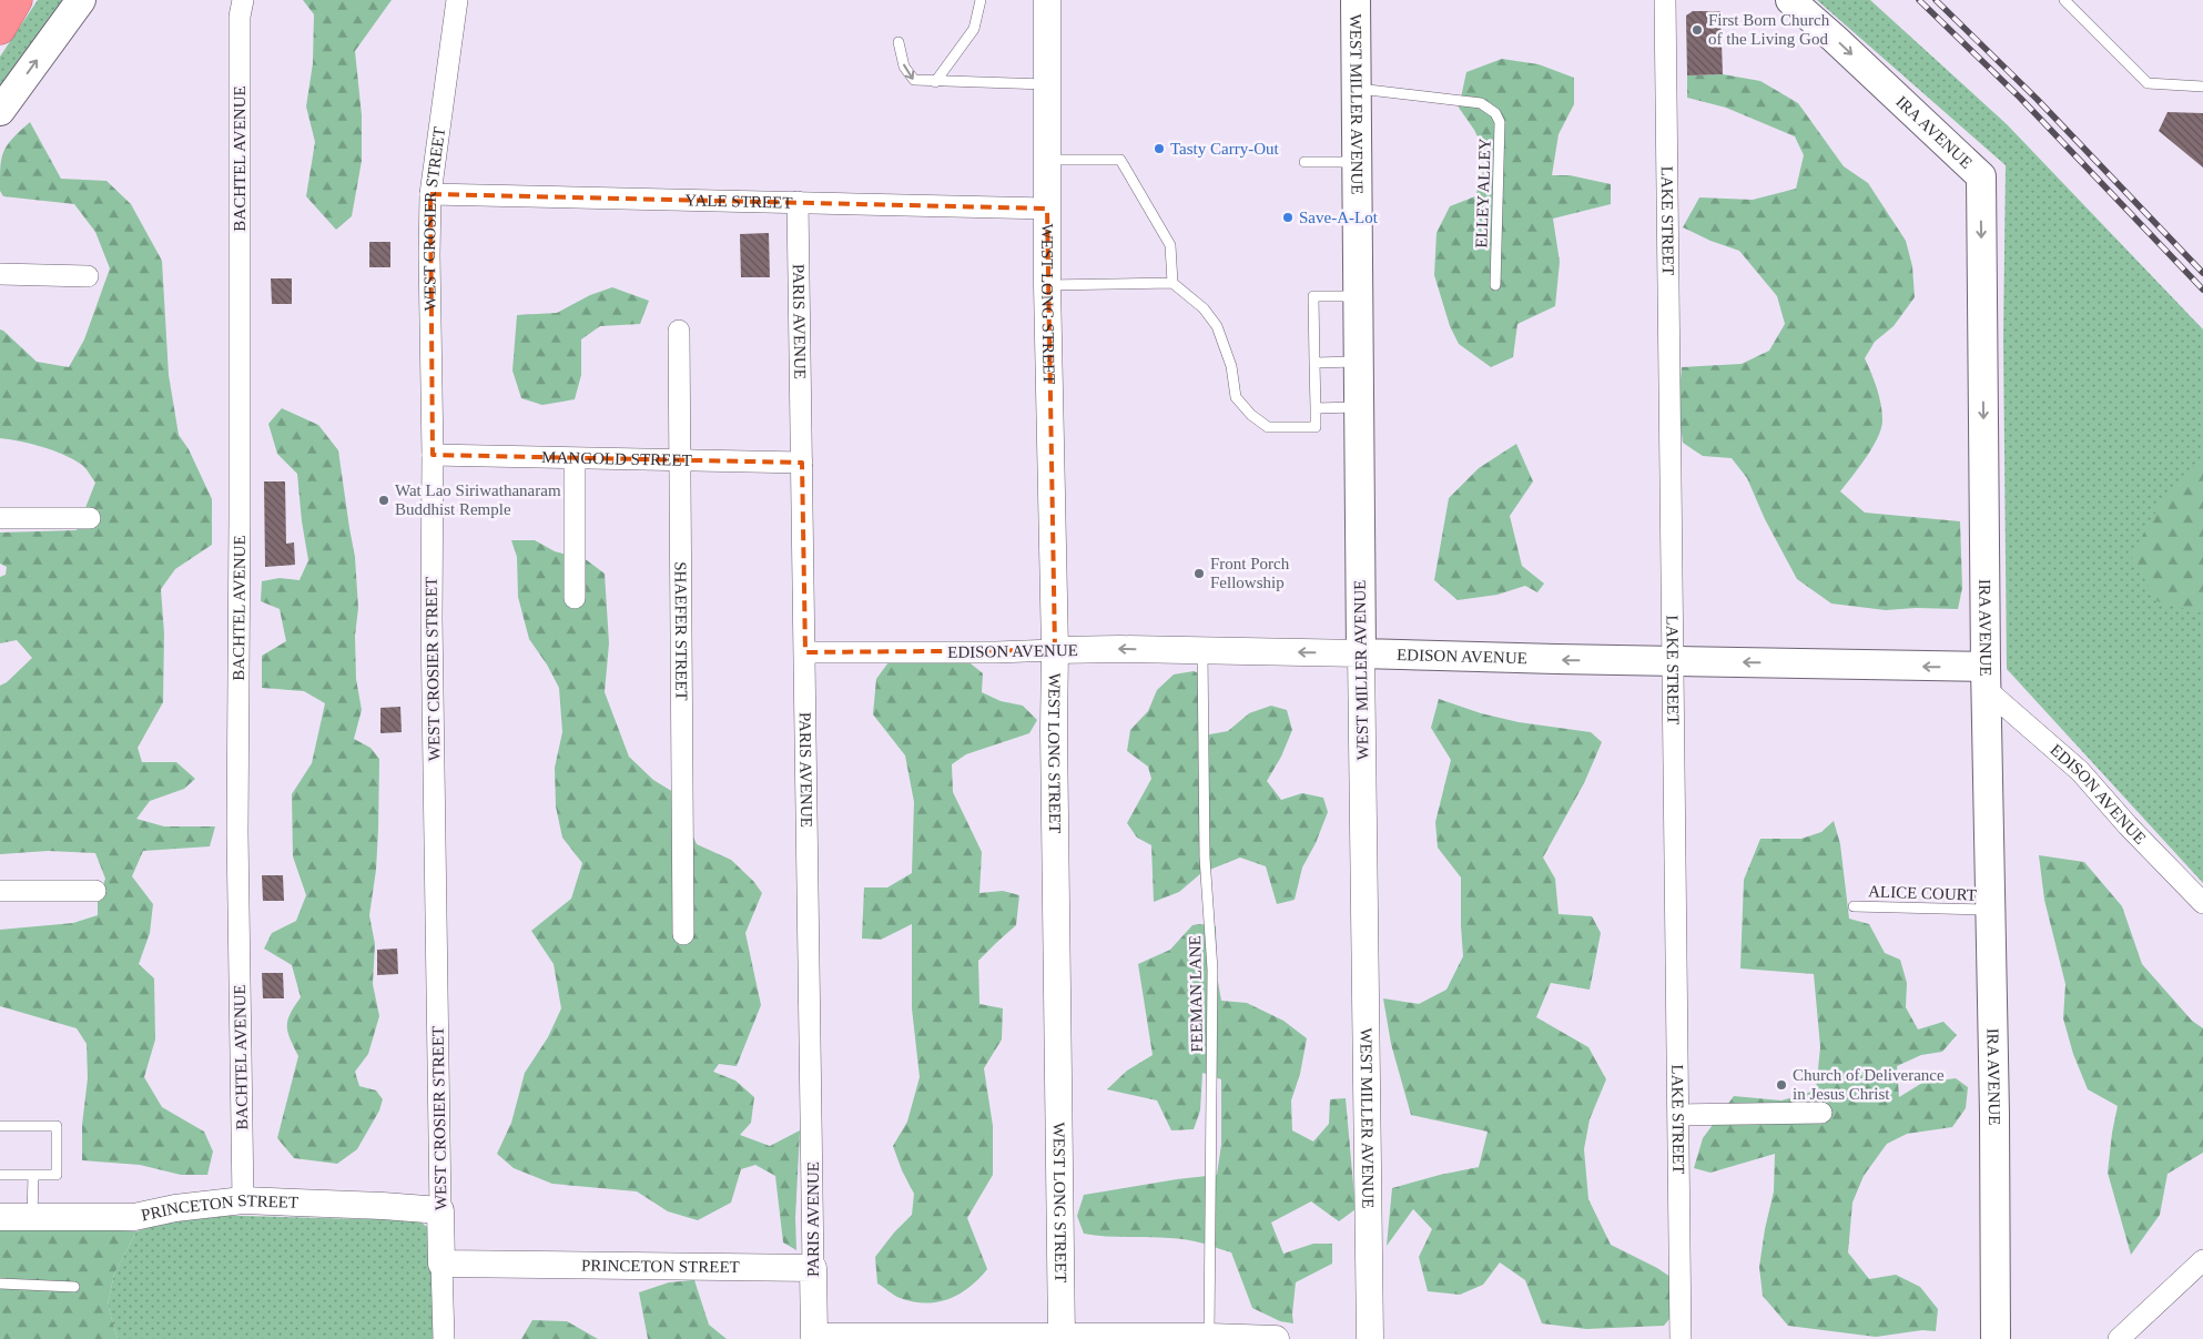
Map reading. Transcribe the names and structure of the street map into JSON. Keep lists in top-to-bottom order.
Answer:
{
  "streets": {
    "main road": ["WEST MILLER AVENUE", "IRA AVENUE", "EDISON AVENUE"],
    "street": [
      "BACHTEL AVENUE",
      "YALE STREET",
      "WEST CROSIER STREET",
      "LAKE STREET",
      "WEST LONG STREET",
      "PARIS AVENUE",
      "MANGOLD STREET",
      "SHAEFER STREET",
      "PRINCETON STREET"
    ],
    "lane": ["ELLEY ALLEY", "ALICE COURT", "FEEMAN LANE"]
  },
  "crossings": [
    ["WEST MILLER AVENUE", "ELLEY ALLEY"],
    ["WEST MILLER AVENUE", "EDISON AVENUE"],
    ["IRA AVENUE", "EDISON AVENUE"],
    ["IRA AVENUE", "ALICE COURT"],
    ["BACHTEL AVENUE", "PRINCETON STREET"],
    ["YALE STREET", "WEST CROSIER STREET"],
    ["YALE STREET", "WEST LONG STREET"],
    ["YALE STREET", "PARIS AVENUE"],
    ["WEST CROSIER STREET", "MANGOLD STREET"],
    ["WEST CROSIER STREET", "PRINCETON STREET"],
    ["LAKE STREET", "EDISON AVENUE"],
    ["WEST LONG STREET", "EDISON AVENUE"],
    ["PARIS AVENUE", "MANGOLD STREET"],
    ["PARIS AVENUE", "EDISON AVENUE"],
    ["PARIS AVENUE", "PRINCETON STREET"],
    ["MANGOLD STREET", "SHAEFER STREET"],
    ["EDISON AVENUE", "FEEMAN LANE"]
  ],
  "one_way": ["IRA AVENUE", "EDISON AVENUE"],
  "places": [
    "First Born Church of the Living God",
    "Tasty Carry-Out",
    "Save-A-Lot",
    "Wat Lao Siriwathanaram Buddhist Remple",
    "Front Porch Fellowship",
    "Church of Deliverance in Jesus Christ"
  ]
}
